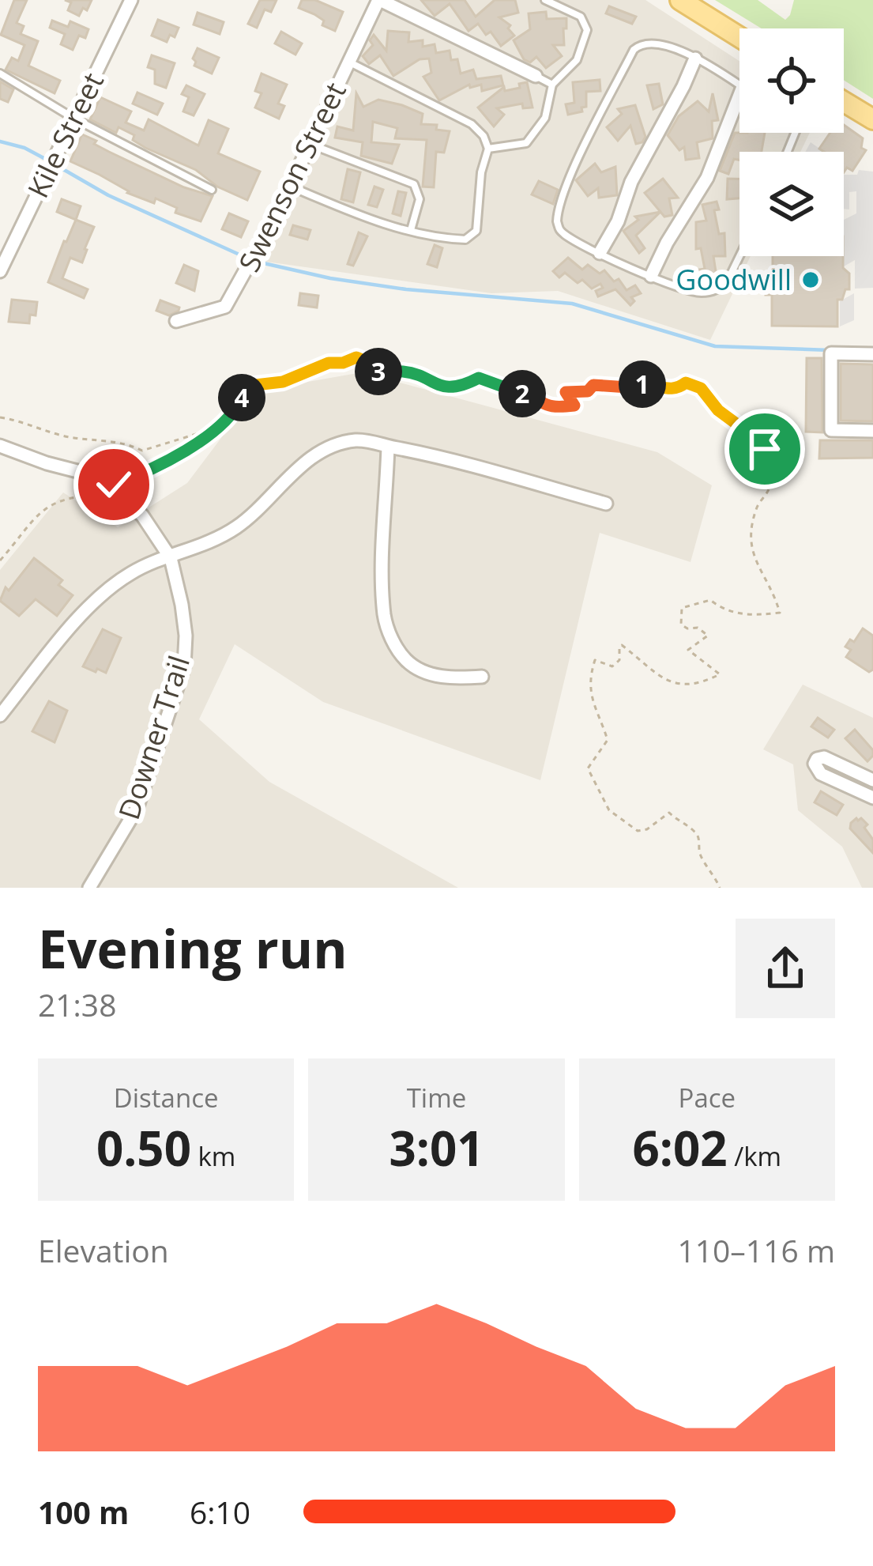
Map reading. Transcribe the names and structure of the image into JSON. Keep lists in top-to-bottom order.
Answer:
{
  "streets": {
    "street": ["Kile Street", "Swenson Street", "Downer Trail"]
  },
  "places": ["Goodwill"],
  "page": {
    "pins": [
      "3",
      "1",
      "2",
      "4"
    ],
    "heading": ["Evening run", "21:38"],
    "stats": [
      ["Distance", "0.50 km"],
      ["Time", "3:01"],
      ["Pace", "6:02 /km"]
    ],
    "chart": ["Elevation", "110–116 m"],
    "list": [
      {
        "name": "100 m",
        "note": "6:10"
      }
    ]
  }
}
